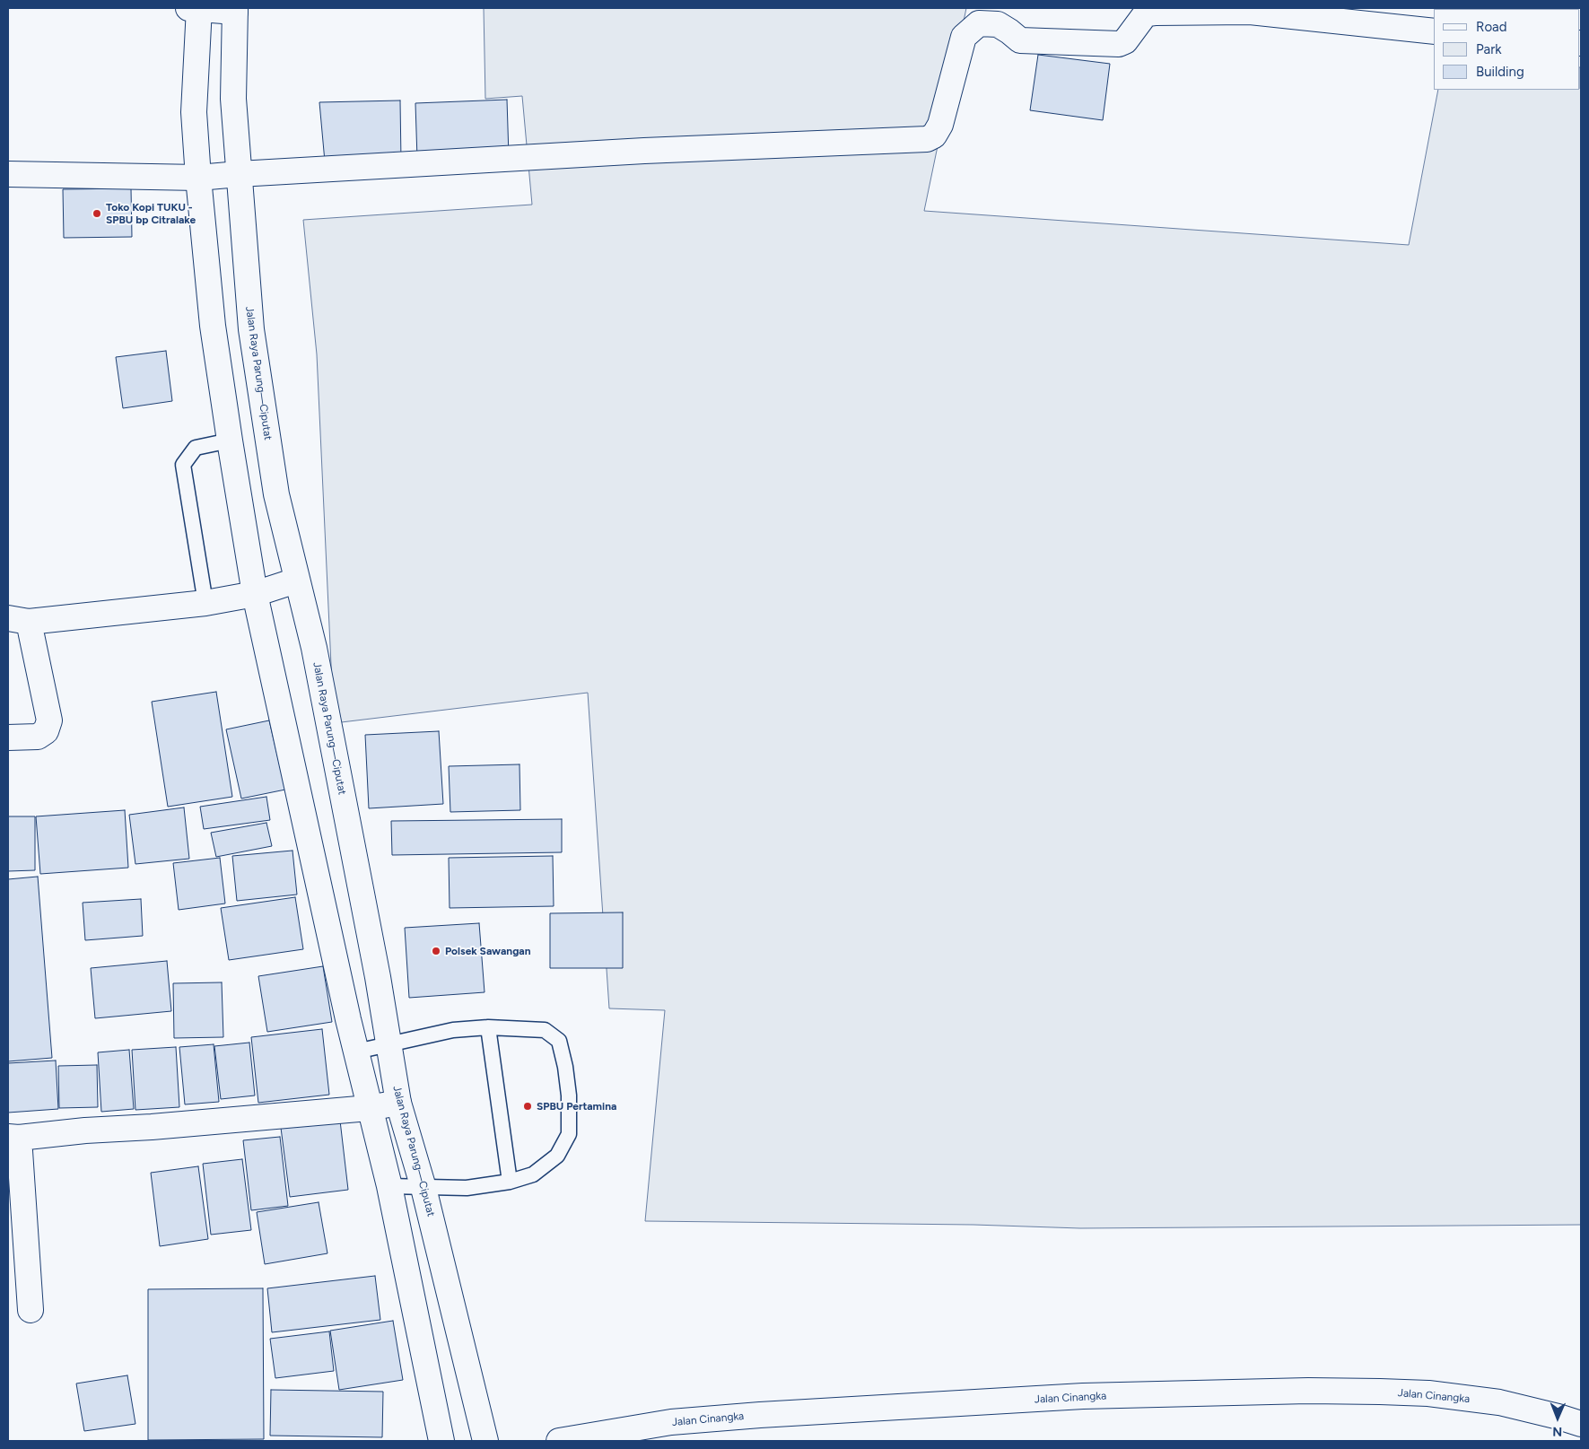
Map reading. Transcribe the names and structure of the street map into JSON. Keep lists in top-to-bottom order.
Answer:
{
  "streets": {
    "main road": ["Jalan Raya Parung—Ciputat", "Jalan Cinangka"]
  },
  "places": ["Toko Kopi TUKU - SPBU bp Citralake", "Polsek Sawangan", "SPBU Pertamina"],
  "legend": ["Road", "Park", "Building"],
  "north": "bottom"
}
